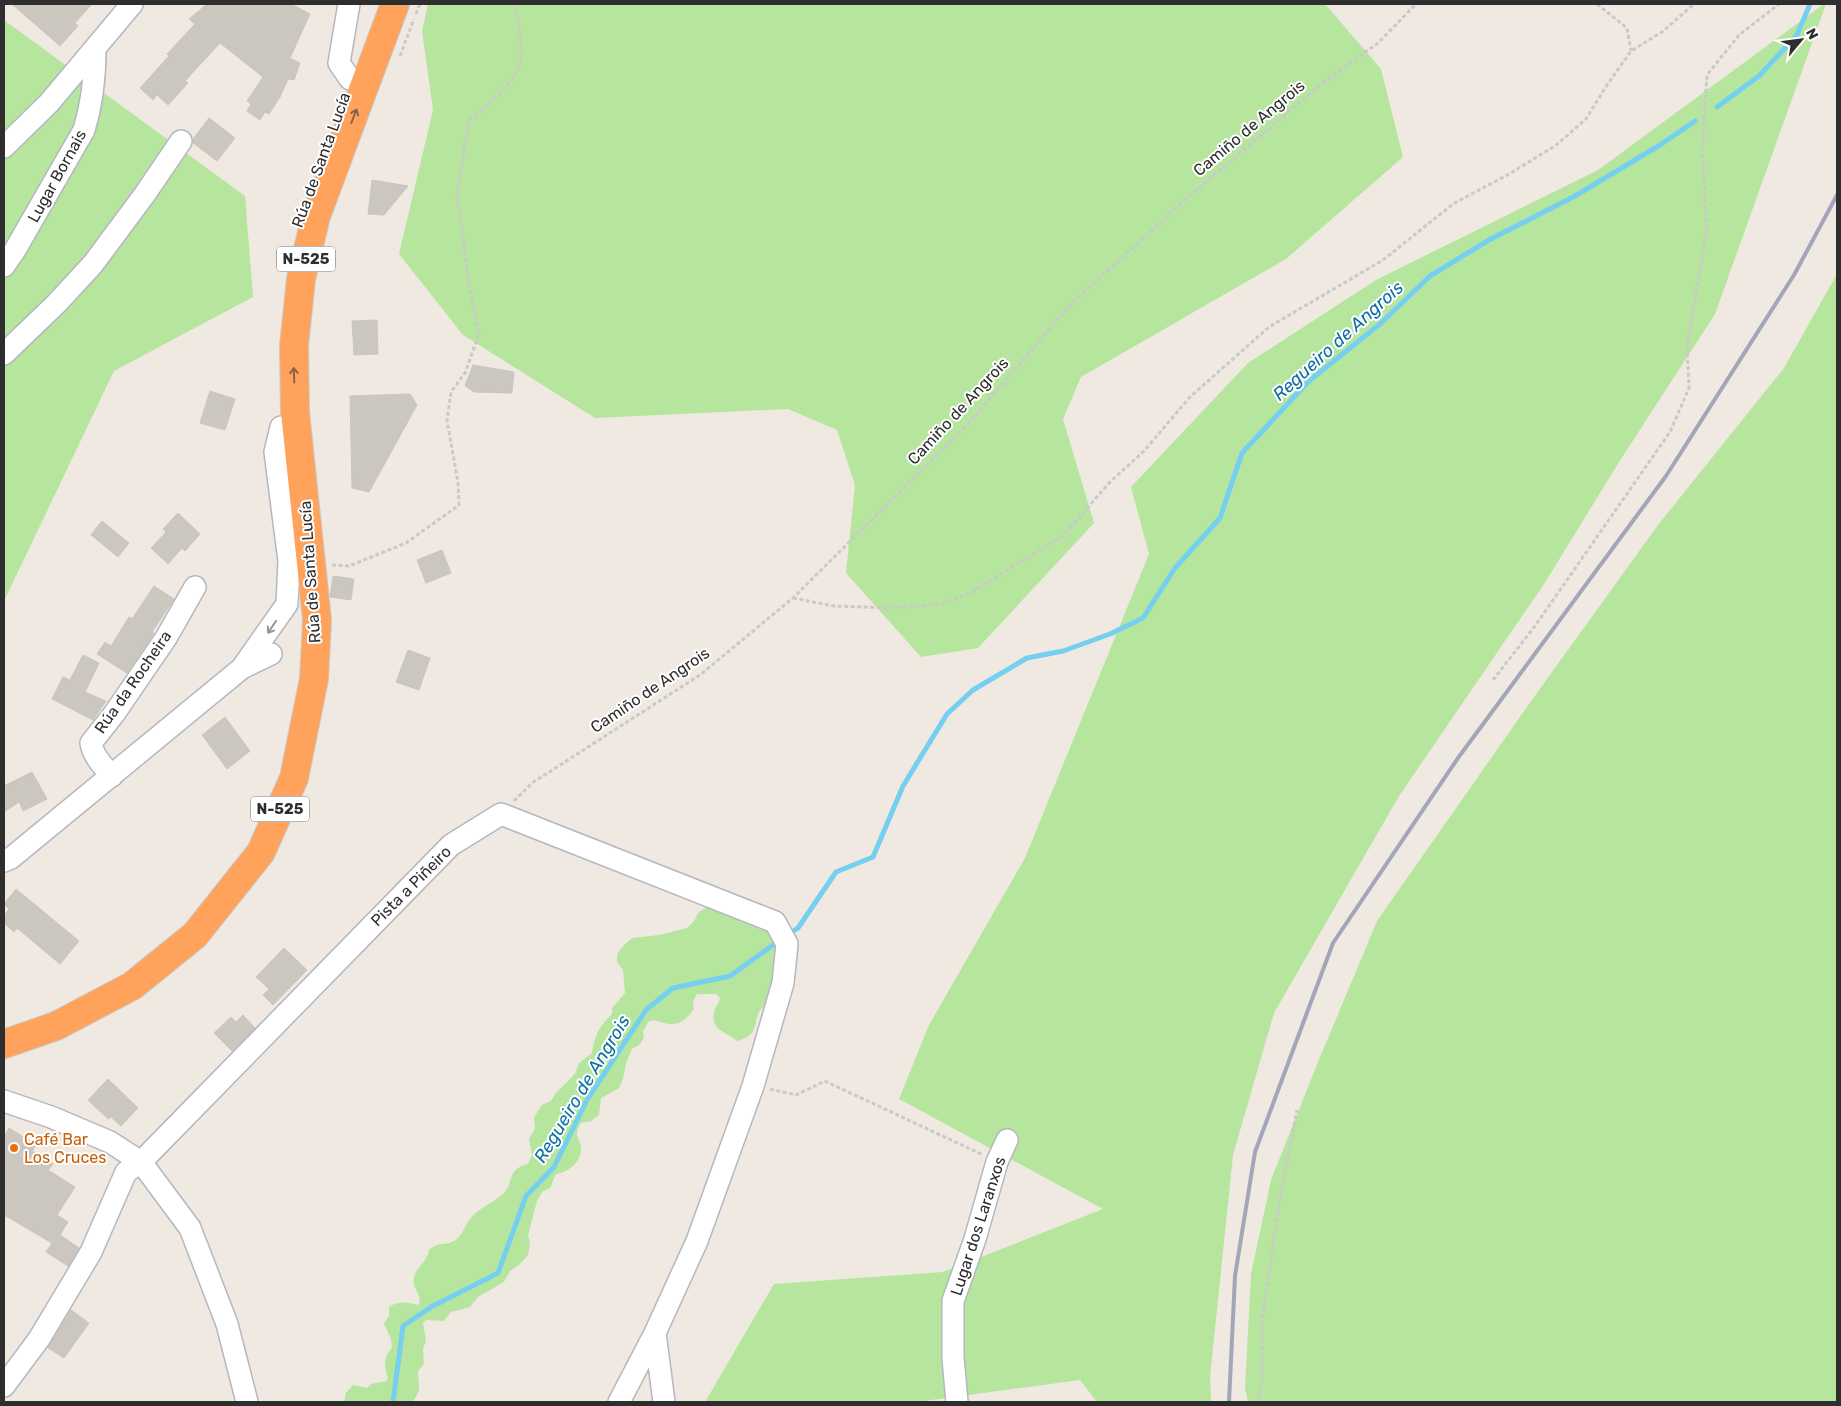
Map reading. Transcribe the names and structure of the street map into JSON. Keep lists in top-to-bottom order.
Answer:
{
  "streets": {
    "highway": ["Rúa de Santa Lucía", "N-525"],
    "street": [
      "Lugar Bornais",
      "Rúa da Rocheira",
      "Pista a Piñeiro",
      "Lugar dos Laranxos"
    ],
    "path": ["Camiño de Angrois"]
  },
  "crossings": [
    ["Camiño de Angrois", "Pista a Piñeiro"],
    ["Rúa de Santa Lucía", "N-525"]
  ],
  "water": ["Regueiro de Angrois"],
  "places": ["Café Bar Los Cruces"],
  "north": "top right"
}
